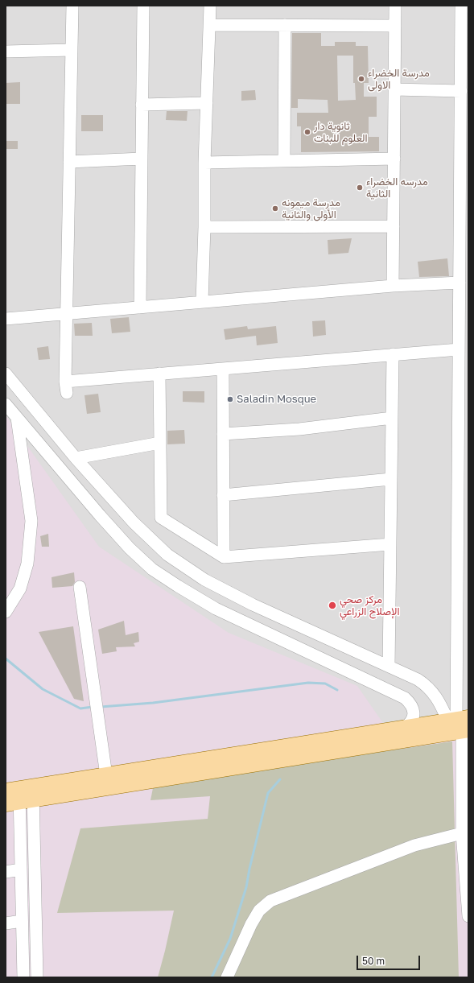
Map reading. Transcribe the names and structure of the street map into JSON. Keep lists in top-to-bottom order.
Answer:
{
  "places": [
    "مدرسة الخضراء الاولى",
    "ثانوية دار العلوم للبنات",
    "مدرسه الخضراء الثانية",
    "مدرسة ميمونه الأولى والثانية",
    "Saladin Mosque",
    "مركز صحي الإصلاح الزراعي"
  ],
  "scale_bar": "50 m"
}
